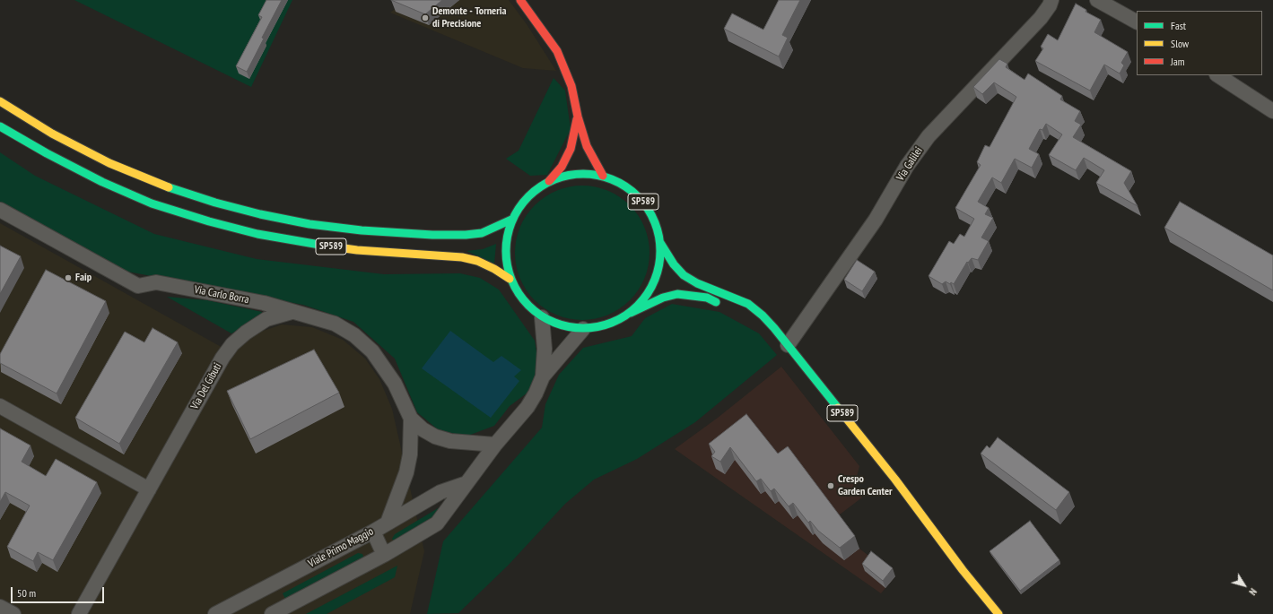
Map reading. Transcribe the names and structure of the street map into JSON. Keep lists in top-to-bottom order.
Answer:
{
  "streets": {
    "main road": ["SP589"],
    "street": [
      "Via Galilei",
      "Via Carlo Borra",
      "Via Del Gibuti",
      "Viale Primo Maggio"
    ]
  },
  "crossings": [
    ["Via Galilei", "SP589"],
    ["Via Carlo Borra", "Via Del Gibuti"],
    ["Via Carlo Borra", "Viale Primo Maggio"]
  ],
  "places": ["Demonte - Torneria di Precisione", "Faip", "Crespo Garden Center"],
  "legend": ["Fast", "Slow", "Jam"],
  "scale_bar": "50 m",
  "north": "bottom right"
}
